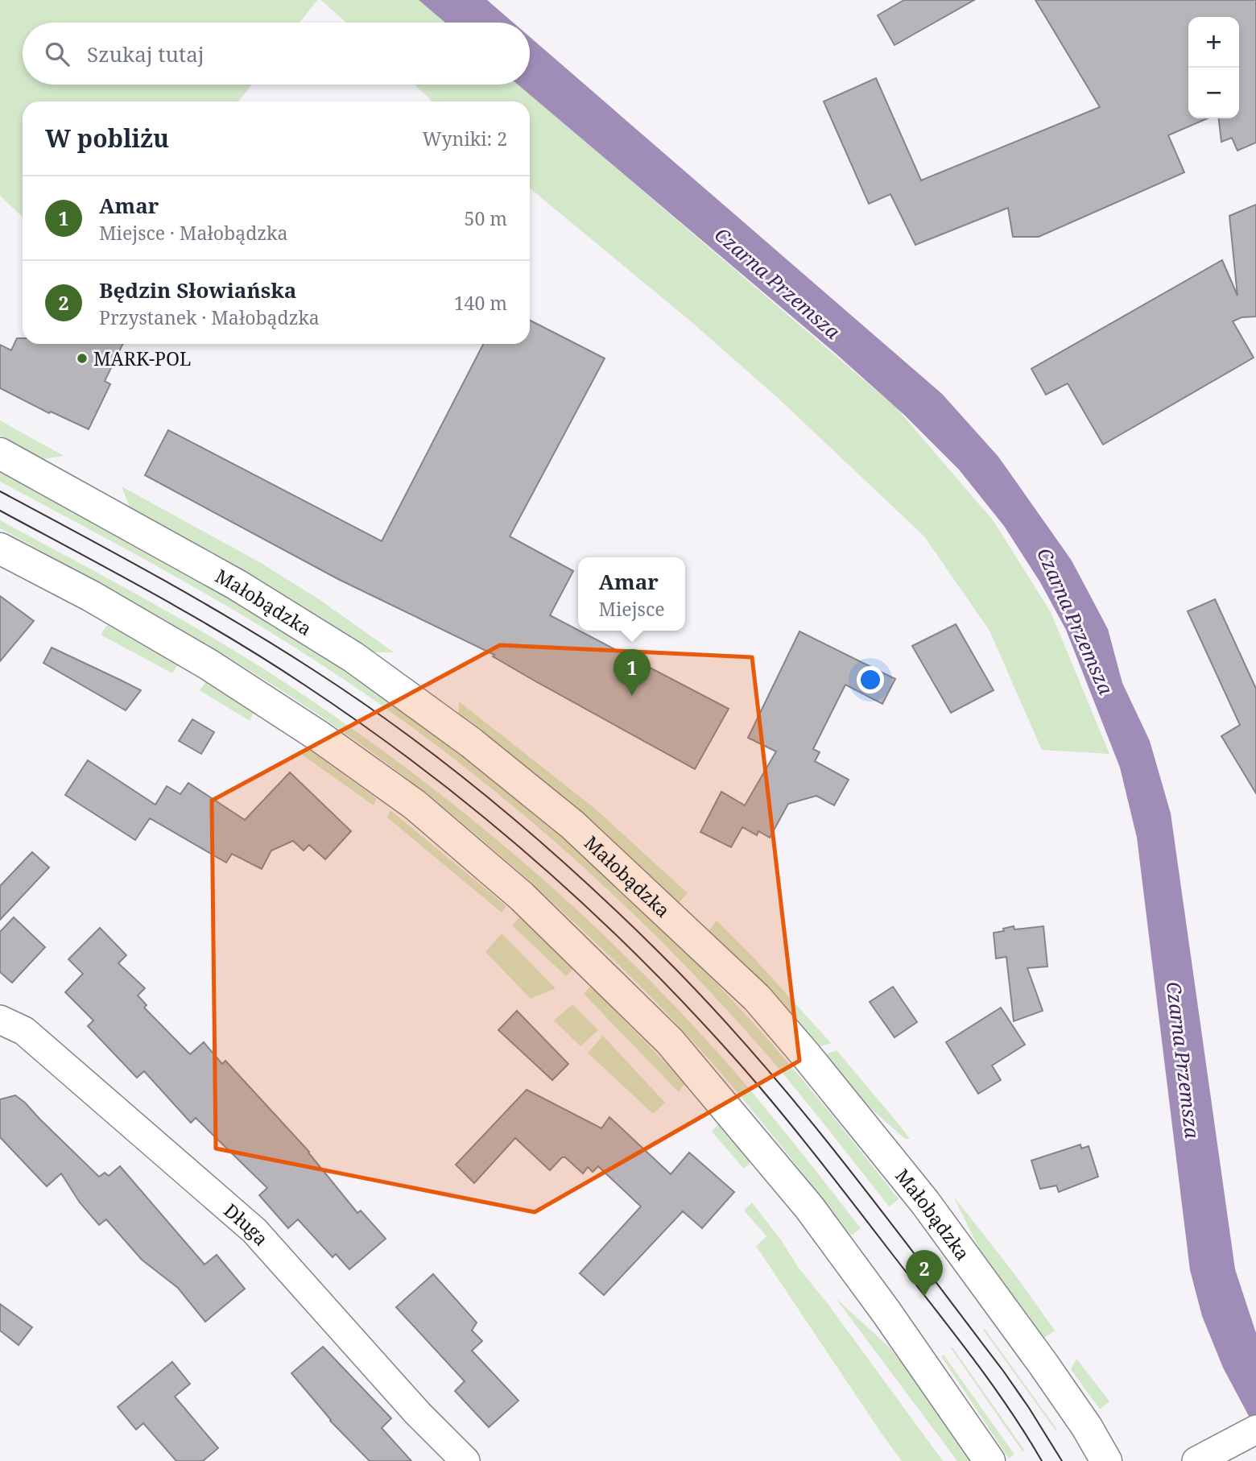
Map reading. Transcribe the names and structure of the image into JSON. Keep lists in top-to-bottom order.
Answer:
{
  "streets": {
    "street": ["Małobądzka", "Długa"]
  },
  "water": ["Czarna Przemsza"],
  "places": ["MARK-POL"],
  "page": {
    "map_buttons": ["+", "−"],
    "search": "Szukaj tutaj",
    "heading": ["W pobliżu", "Wyniki: 2"],
    "list": [
      {
        "mark": "1",
        "name": "Amar",
        "note": "Miejsce · Małobądzka",
        "value": "50 m"
      },
      {
        "mark": "2",
        "name": "Będzin Słowiańska",
        "note": "Przystanek · Małobądzka",
        "value": "140 m"
      }
    ],
    "popup": ["Amar", "Miejsce"],
    "pins": ["1", "2"]
  }
}
